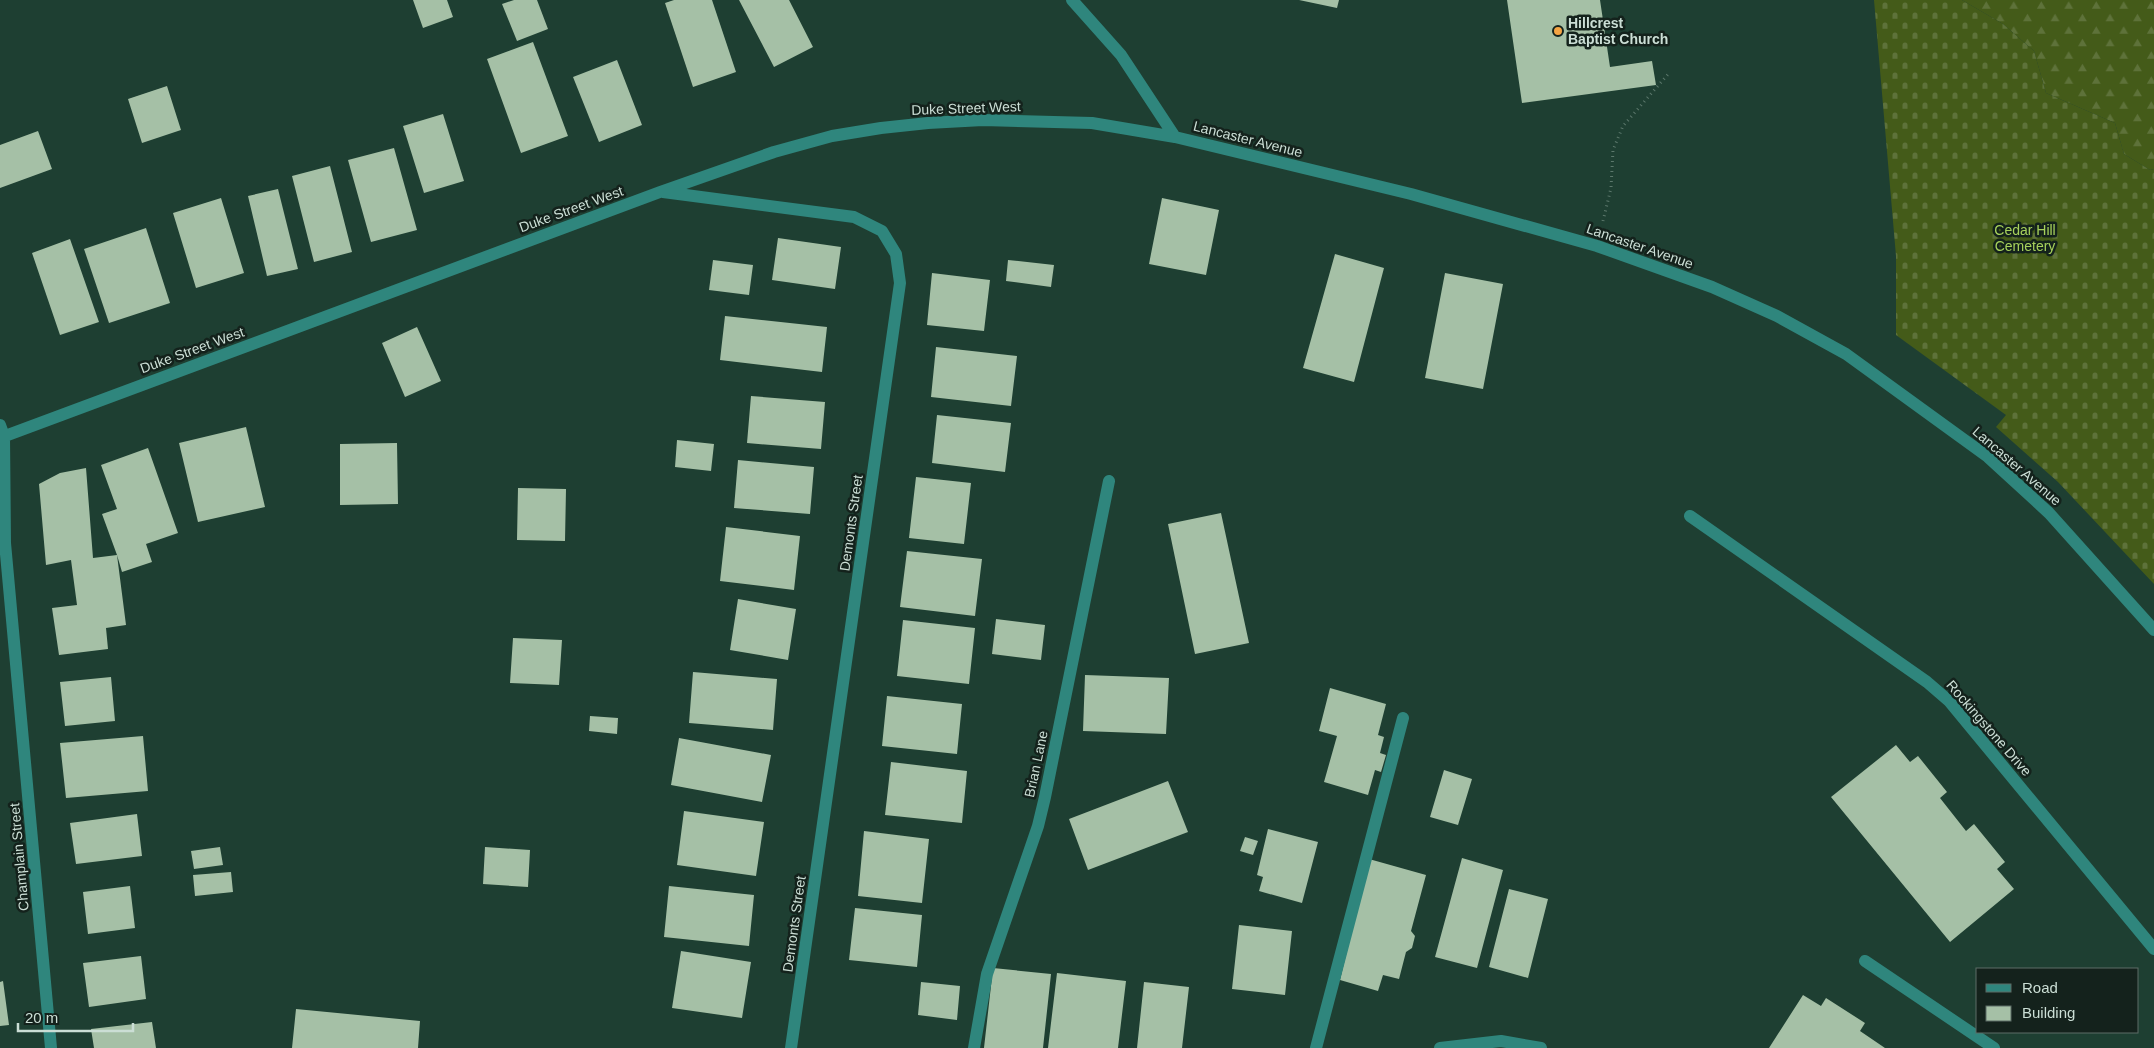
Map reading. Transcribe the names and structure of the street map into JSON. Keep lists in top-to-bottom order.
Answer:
{
  "streets": {
    "street": [
      "Duke Street West",
      "Lancaster Avenue",
      "Demonts Street",
      "Rockingstone Drive",
      "Brian Lane",
      "Champlain Street"
    ]
  },
  "crossings": [
    ["Duke Street West", "Lancaster Avenue"],
    ["Duke Street West", "Demonts Street"],
    ["Duke Street West", "Champlain Street"]
  ],
  "parks": ["Cedar Hill Cemetery"],
  "places": ["Hillcrest Baptist Church"],
  "legend": ["Road", "Building"],
  "scale_bar": "20 m"
}
